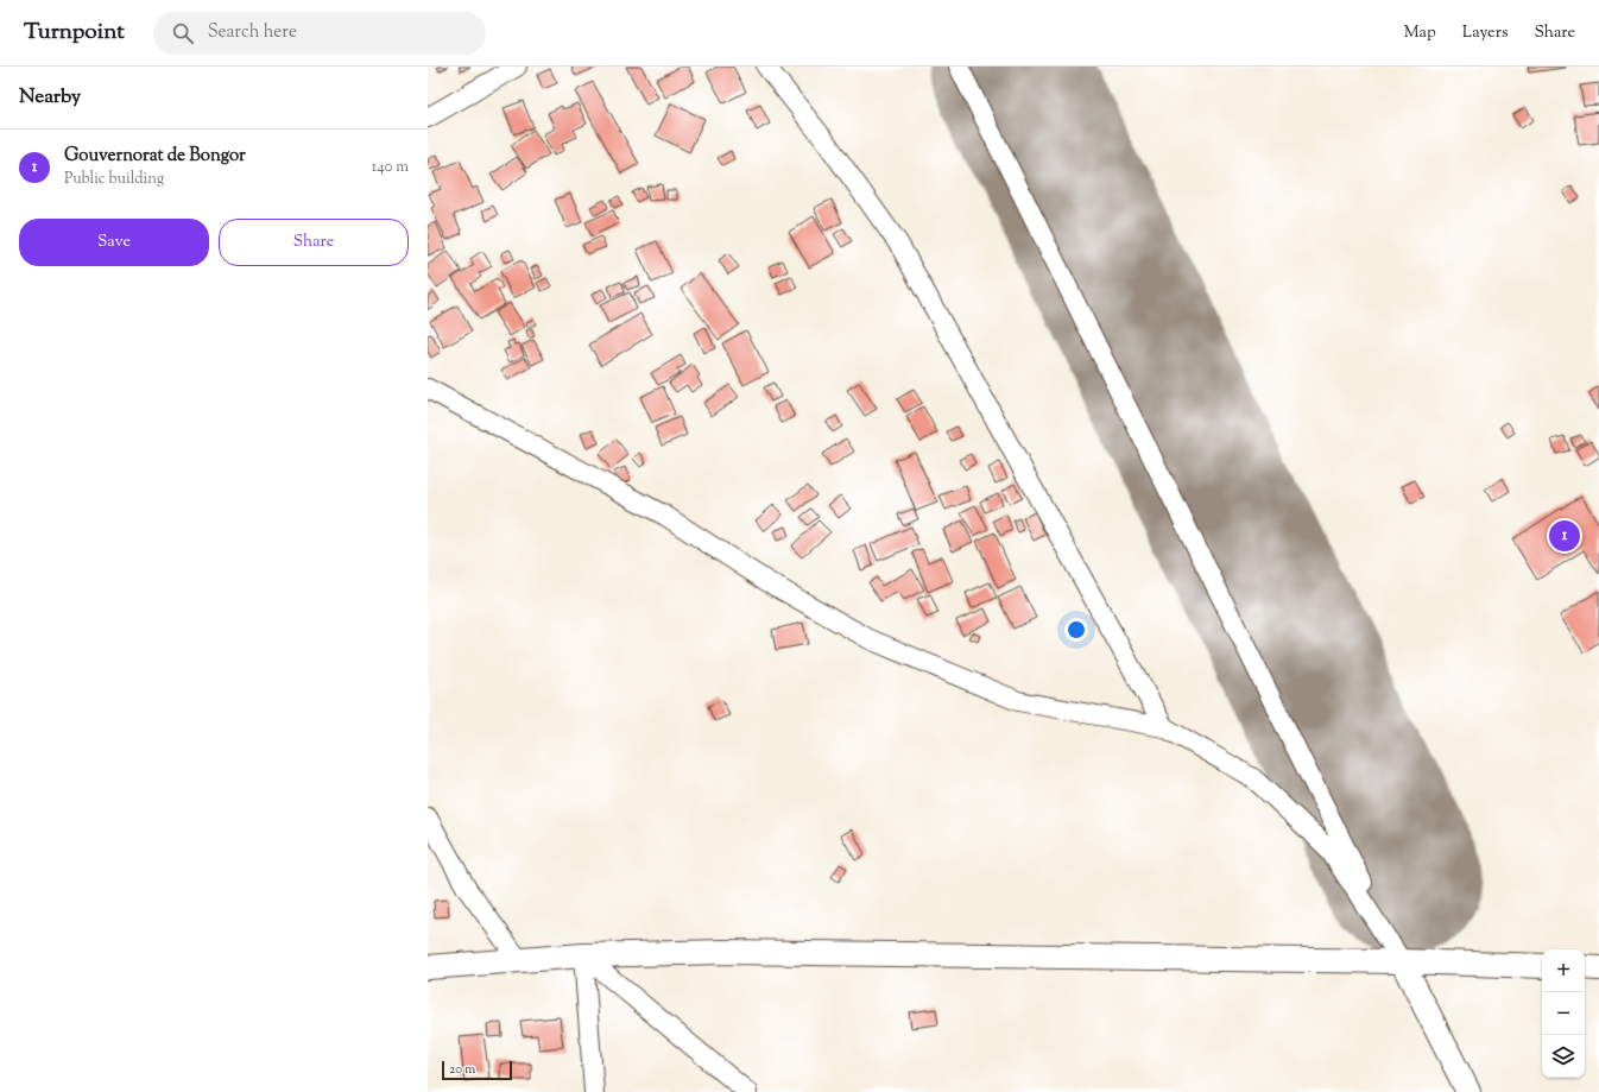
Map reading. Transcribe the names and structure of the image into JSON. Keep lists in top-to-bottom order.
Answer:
{
  "scale_bar": "20 m",
  "page": {
    "header": "Turnpoint",
    "search": "Search here",
    "nav": ["Map", "Layers", "Share"],
    "heading": "Nearby",
    "list": [
      {
        "mark": "1",
        "name": "Gouvernorat de Bongor",
        "note": "Public building",
        "value": "140 m"
      }
    ],
    "buttons": ["Save", "Share"],
    "pins": "1",
    "map_buttons": ["+", "−"],
    "scale": "20 m"
  }
}
